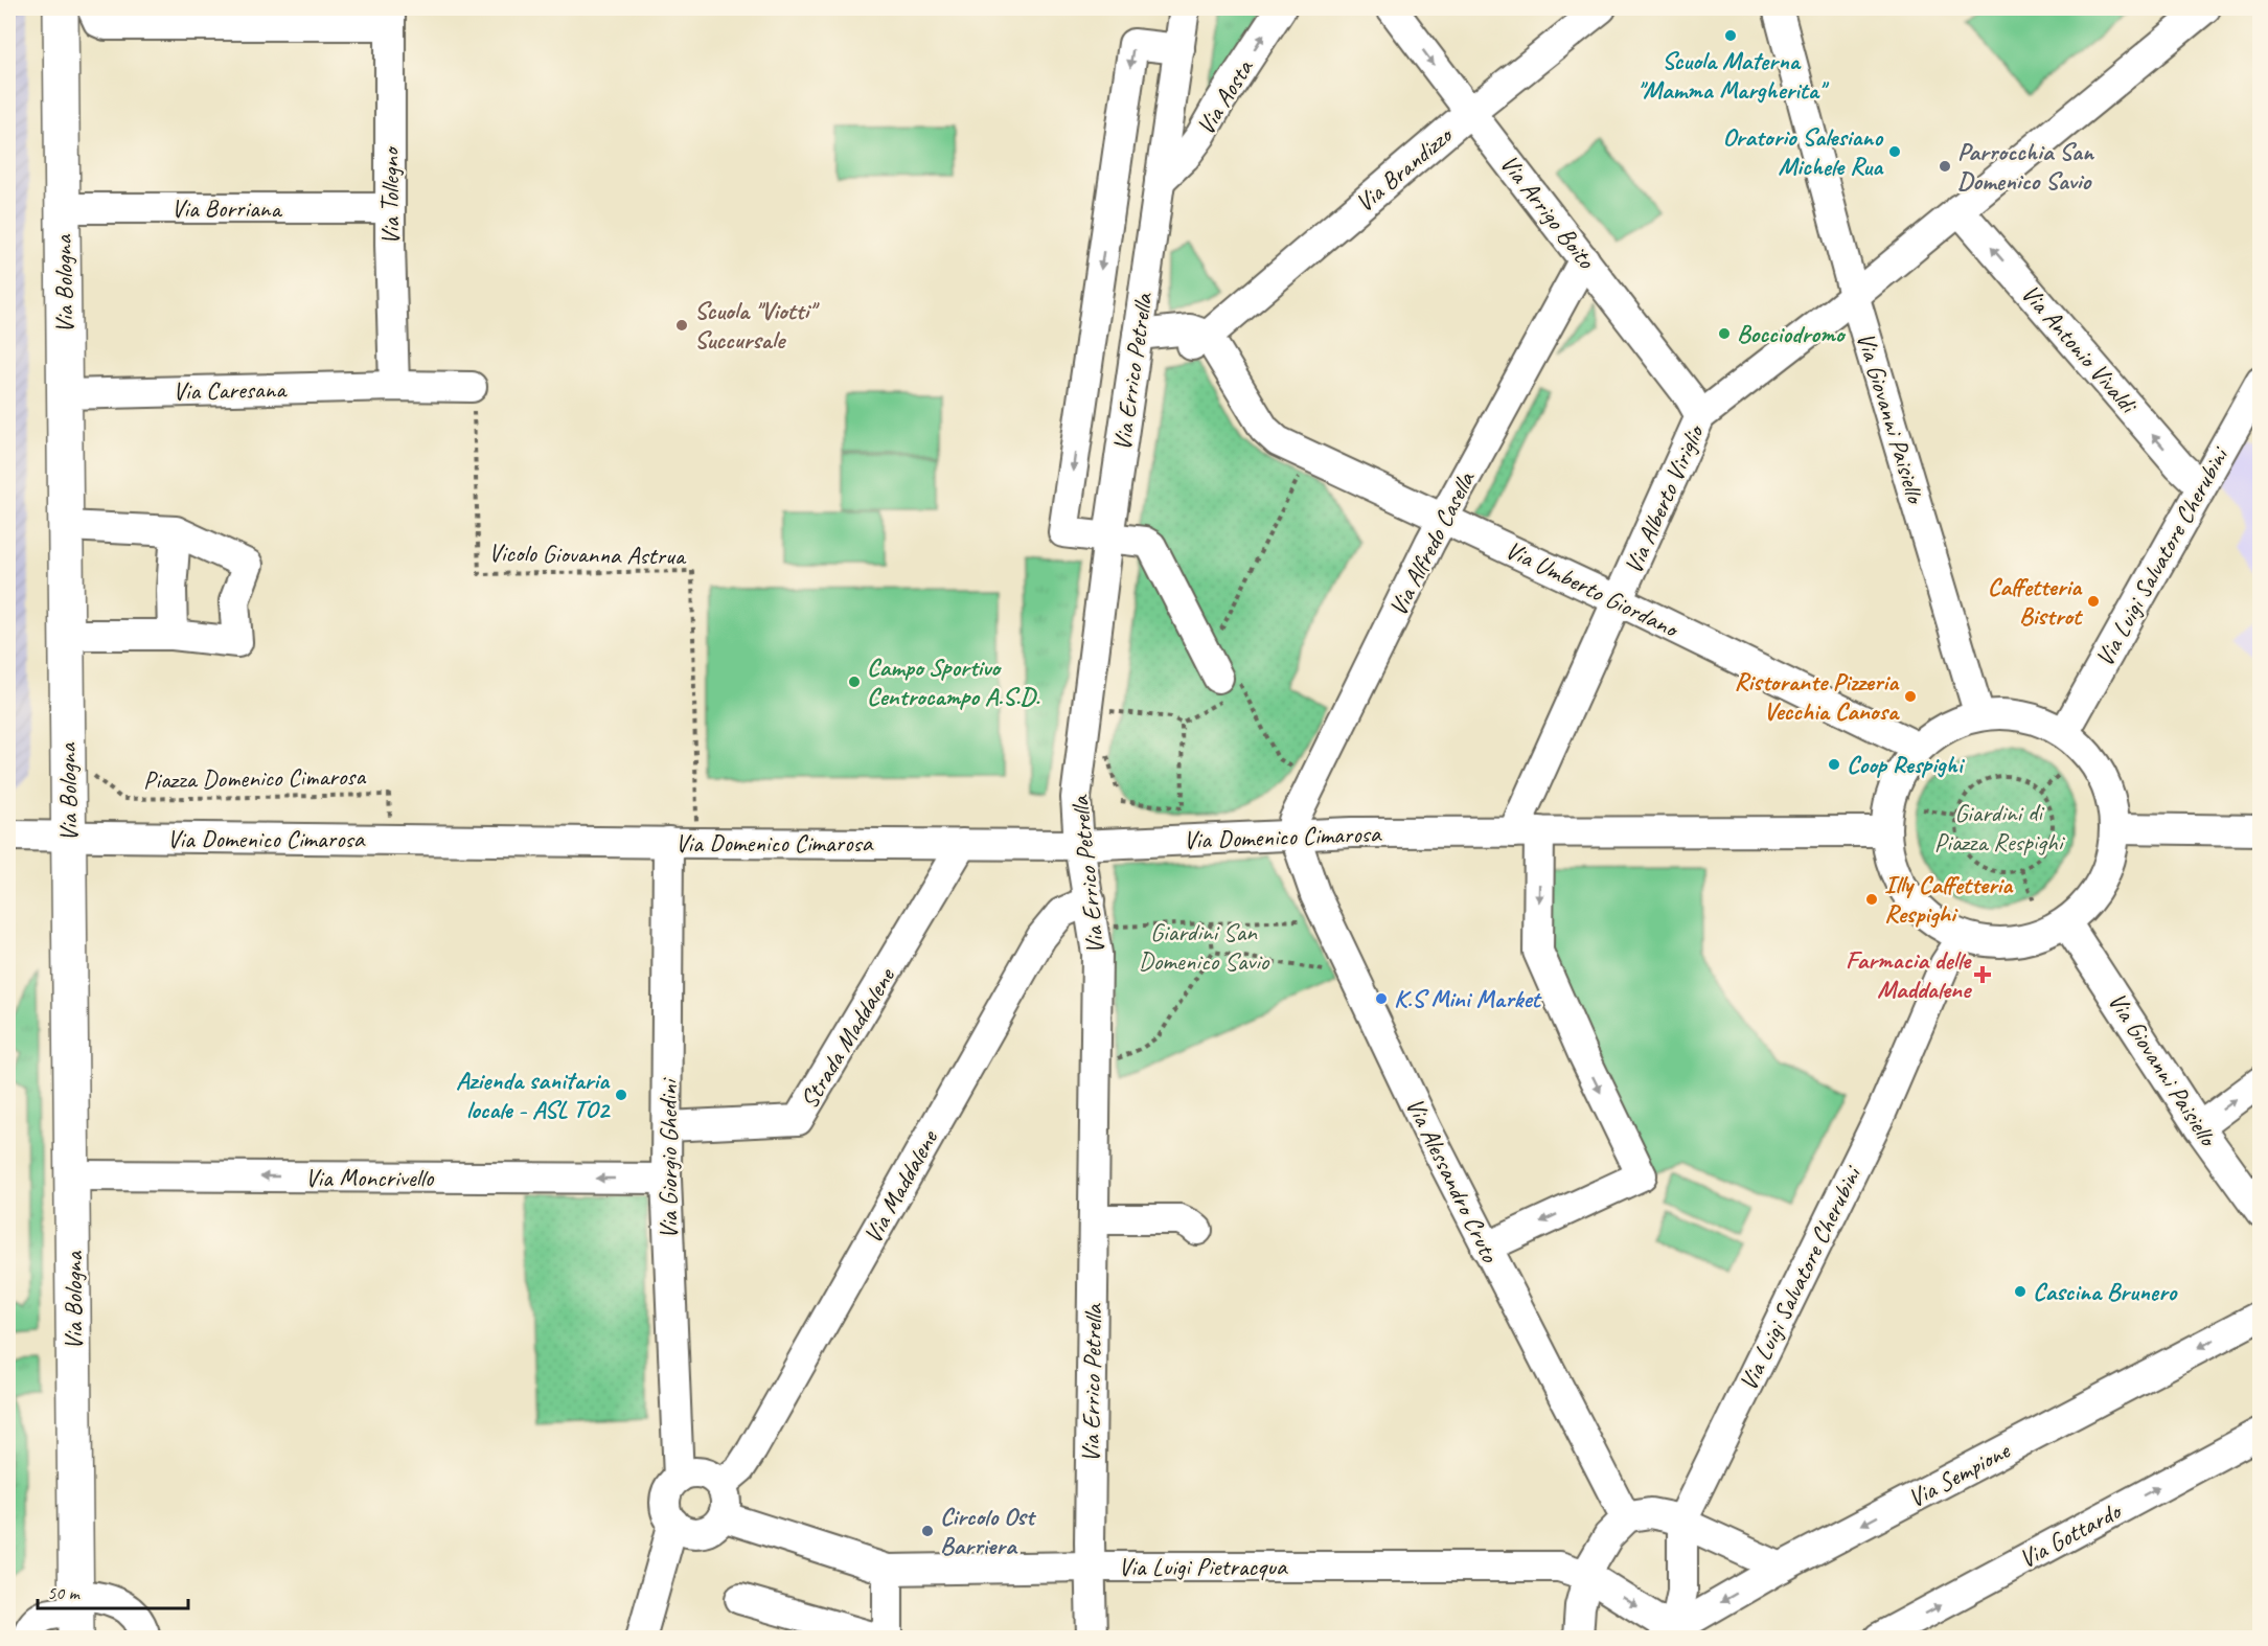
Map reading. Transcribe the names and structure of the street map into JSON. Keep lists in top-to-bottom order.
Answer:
{
  "streets": {
    "main road": ["Via Bologna"],
    "street": [
      "Via Aosta",
      "Via Brandizzo",
      "Via Tollegno",
      "Via Borriana",
      "Via Arrigo Boito",
      "Via Antonio Vivaldi",
      "Via Errico Petrella",
      "Via Caresana",
      "Via Giovanni Paisiello",
      "Via Alberto Viriglio",
      "Via Alfredo Casella",
      "Via Luigi Salvatore Cherubini",
      "Via Umberto Giordano",
      "Via Domenico Cimarosa",
      "Strada Maddalene",
      "Via Giorgio Ghedini",
      "Via Moncrivello",
      "Via Alessandro Cruto",
      "Via Maddalene",
      "Via Sempione",
      "Via Gottardo",
      "Via Luigi Pietracqua"
    ],
    "path": ["Vicolo Giovanna Astrua", "Piazza Domenico Cimarosa"]
  },
  "crossings": [
    ["Via Aosta", "Via Errico Petrella"],
    ["Via Brandizzo", "Via Arrigo Boito"],
    ["Via Brandizzo", "Via Errico Petrella"],
    ["Via Brandizzo", "Via Umberto Giordano"],
    ["Via Tollegno", "Via Borriana"],
    ["Via Tollegno", "Via Caresana"],
    ["Via Borriana", "Via Bologna"],
    ["Via Arrigo Boito", "Via Alberto Viriglio"],
    ["Via Arrigo Boito", "Via Alfredo Casella"],
    ["Via Bologna", "Via Caresana"],
    ["Via Bologna", "Piazza Domenico Cimarosa"],
    ["Via Bologna", "Via Domenico Cimarosa"],
    ["Via Bologna", "Via Moncrivello"],
    ["Via Antonio Vivaldi", "Via Alberto Viriglio"],
    ["Via Antonio Vivaldi", "Via Luigi Salvatore Cherubini"],
    ["Via Errico Petrella", "Via Domenico Cimarosa"],
    ["Via Errico Petrella", "Via Maddalene"],
    ["Via Errico Petrella", "Via Luigi Pietracqua"],
    ["Via Caresana", "Vicolo Giovanna Astrua"],
    ["Via Giovanni Paisiello", "Via Alberto Viriglio"],
    ["Via Alberto Viriglio", "Via Umberto Giordano"],
    ["Via Alberto Viriglio", "Via Domenico Cimarosa"],
    ["Via Alfredo Casella", "Via Umberto Giordano"],
    ["Via Alfredo Casella", "Via Domenico Cimarosa"],
    ["Via Alfredo Casella", "Via Alessandro Cruto"],
    ["Vicolo Giovanna Astrua", "Via Domenico Cimarosa"],
    ["Vicolo Giovanna Astrua", "Via Giorgio Ghedini"],
    ["Via Luigi Salvatore Cherubini", "Via Sempione"],
    ["Via Luigi Salvatore Cherubini", "Via Luigi Pietracqua"],
    ["Via Domenico Cimarosa", "Strada Maddalene"],
    ["Via Domenico Cimarosa", "Via Giorgio Ghedini"],
    ["Via Domenico Cimarosa", "Via Alessandro Cruto"],
    ["Strada Maddalene", "Via Giorgio Ghedini"],
    ["Via Giorgio Ghedini", "Via Moncrivello"],
    ["Via Giorgio Ghedini", "Via Maddalene"],
    ["Via Giorgio Ghedini", "Via Luigi Pietracqua"],
    ["Via Maddalene", "Via Luigi Pietracqua"],
    ["Via Sempione", "Via Luigi Pietracqua"]
  ],
  "one_way": [
    "Via Aosta",
    "Via Antonio Vivaldi",
    "Via Moncrivello",
    "Via Sempione",
    "Via Gottardo"
  ],
  "parks": ["Giardini di Piazza Respighi", "Giardini San Domenico Savio"],
  "places": {
    "other": [
      "Scuola Materna \"Mamma Margherita\"",
      "Oratorio Salesiano Michele Rua",
      "Parrocchia San Domenico Savio",
      "Scuola \"Viotti\" Succursale",
      "Bocciodromo",
      "Caffetteria Bistrot",
      "Campo Sportivo Centrocampo A.S.D.",
      "Ristorante Pizzeria Vecchia Canosa",
      "Coop Respighi",
      "Illy Caffetteria Respighi",
      "K.S Mini Market",
      "Azienda sanitaria locale - ASL TO2",
      "Cascina Brunero",
      "Circolo Ost Barriera"
    ],
    "health": ["Farmacia delle Maddalene"]
  },
  "scale_bar": "50 m"
}
